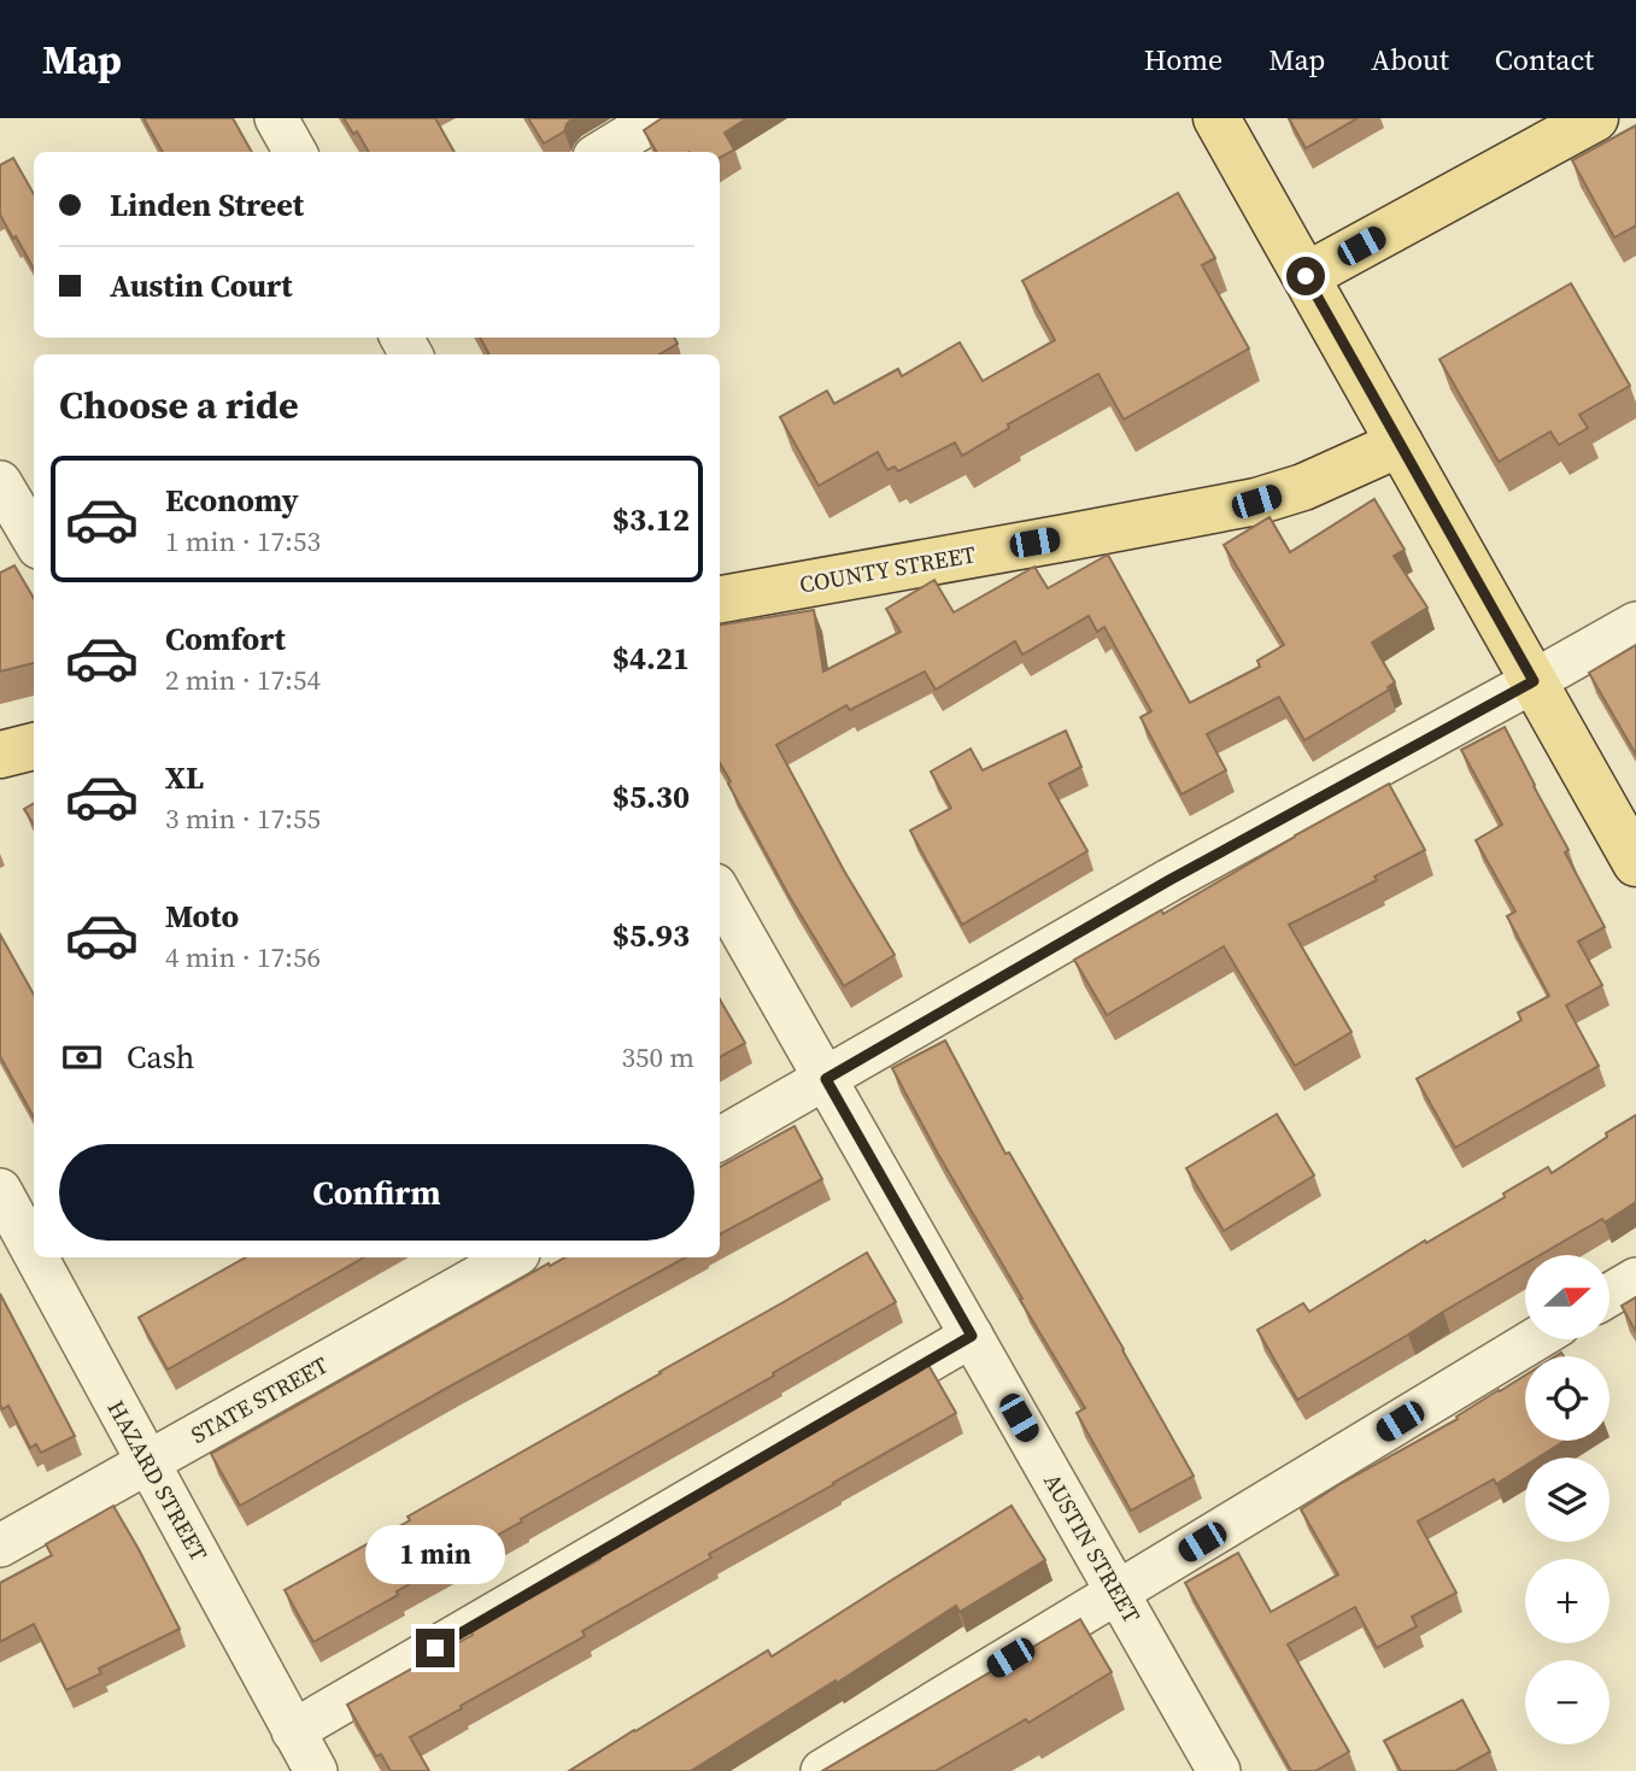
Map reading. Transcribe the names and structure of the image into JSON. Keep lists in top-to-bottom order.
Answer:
{
  "streets": {
    "main road": ["COUNTY STREET"],
    "street": ["STATE STREET", "HAZARD STREET", "AUSTIN STREET"]
  },
  "crossings": [
    ["STATE STREET", "HAZARD STREET"]
  ],
  "north": "right",
  "page": {
    "header": "Map",
    "nav": [
      "Home",
      "Map",
      "About",
      "Contact"
    ],
    "banner": ["Linden Street", "Austin Court"],
    "heading": "Choose a ride",
    "list": [
      {
        "name": "Economy",
        "note": "1 min · 17:53",
        "value": "$3.12"
      },
      {
        "name": "Comfort",
        "note": "2 min · 17:54",
        "value": "$4.21"
      },
      {
        "name": "XL",
        "note": "3 min · 17:55",
        "value": "$5.30"
      },
      {
        "name": "Moto",
        "note": "4 min · 17:56",
        "value": "$5.93"
      }
    ],
    "pay": ["Cash", "350 m"],
    "buttons": "Confirm",
    "map_buttons": ["+", "−"],
    "bubble": "1 min"
  }
}
